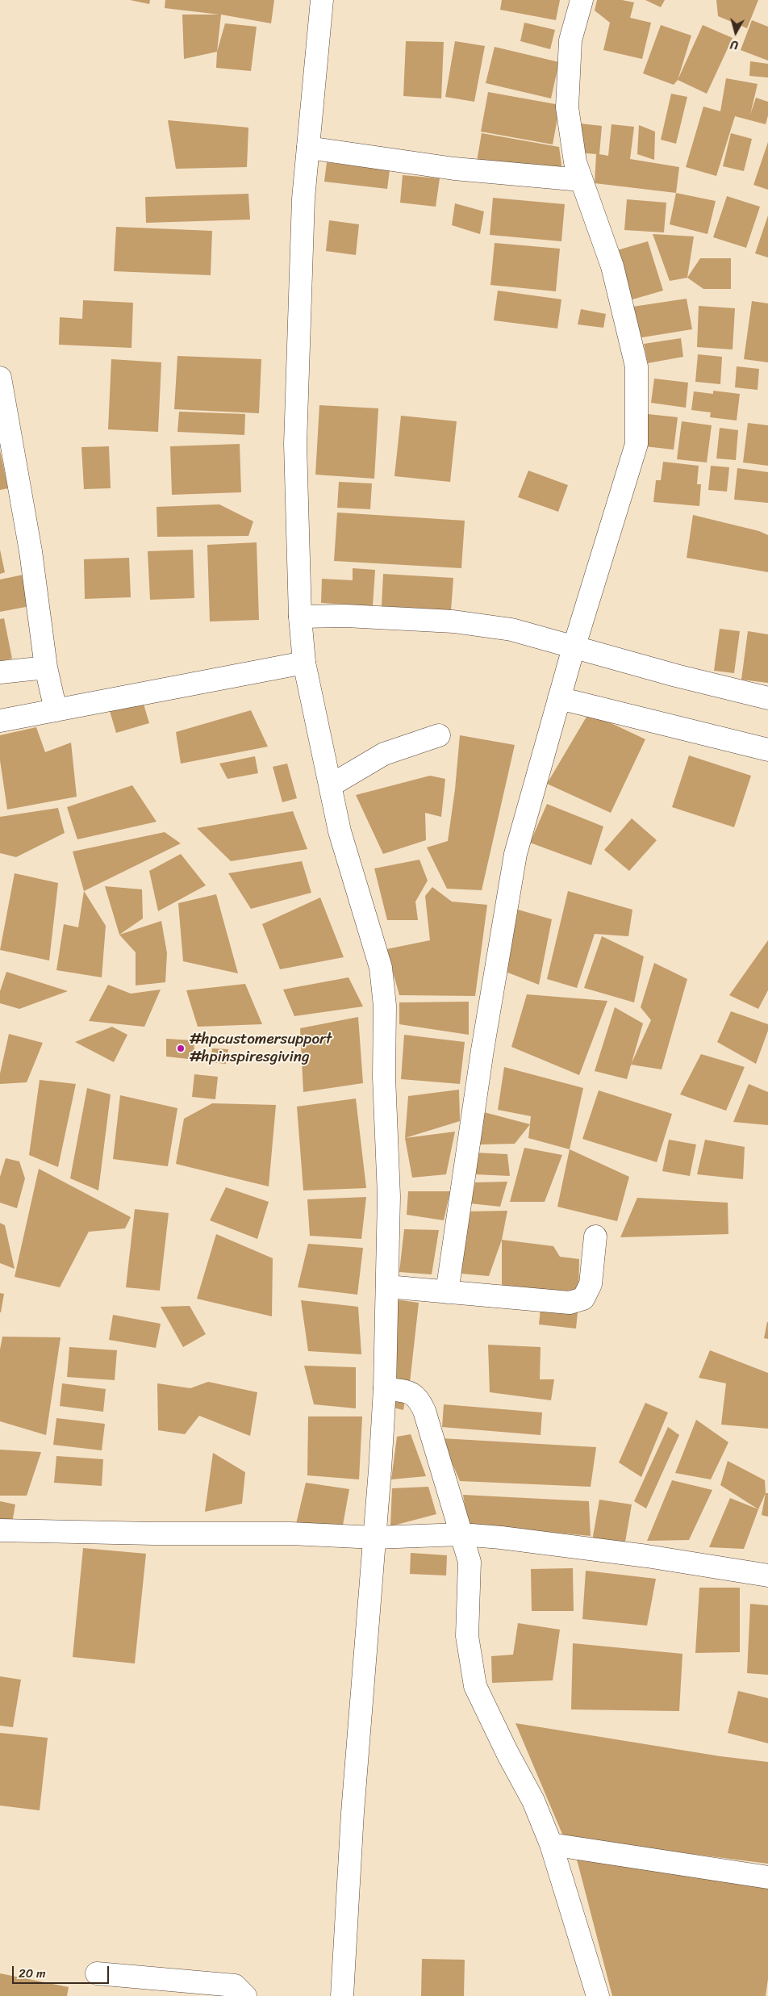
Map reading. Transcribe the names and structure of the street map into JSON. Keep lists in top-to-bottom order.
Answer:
{
  "places": ["#hpcustomersupport #hpinspiresgiving"],
  "scale_bar": "20 m",
  "north": "bottom"
}
